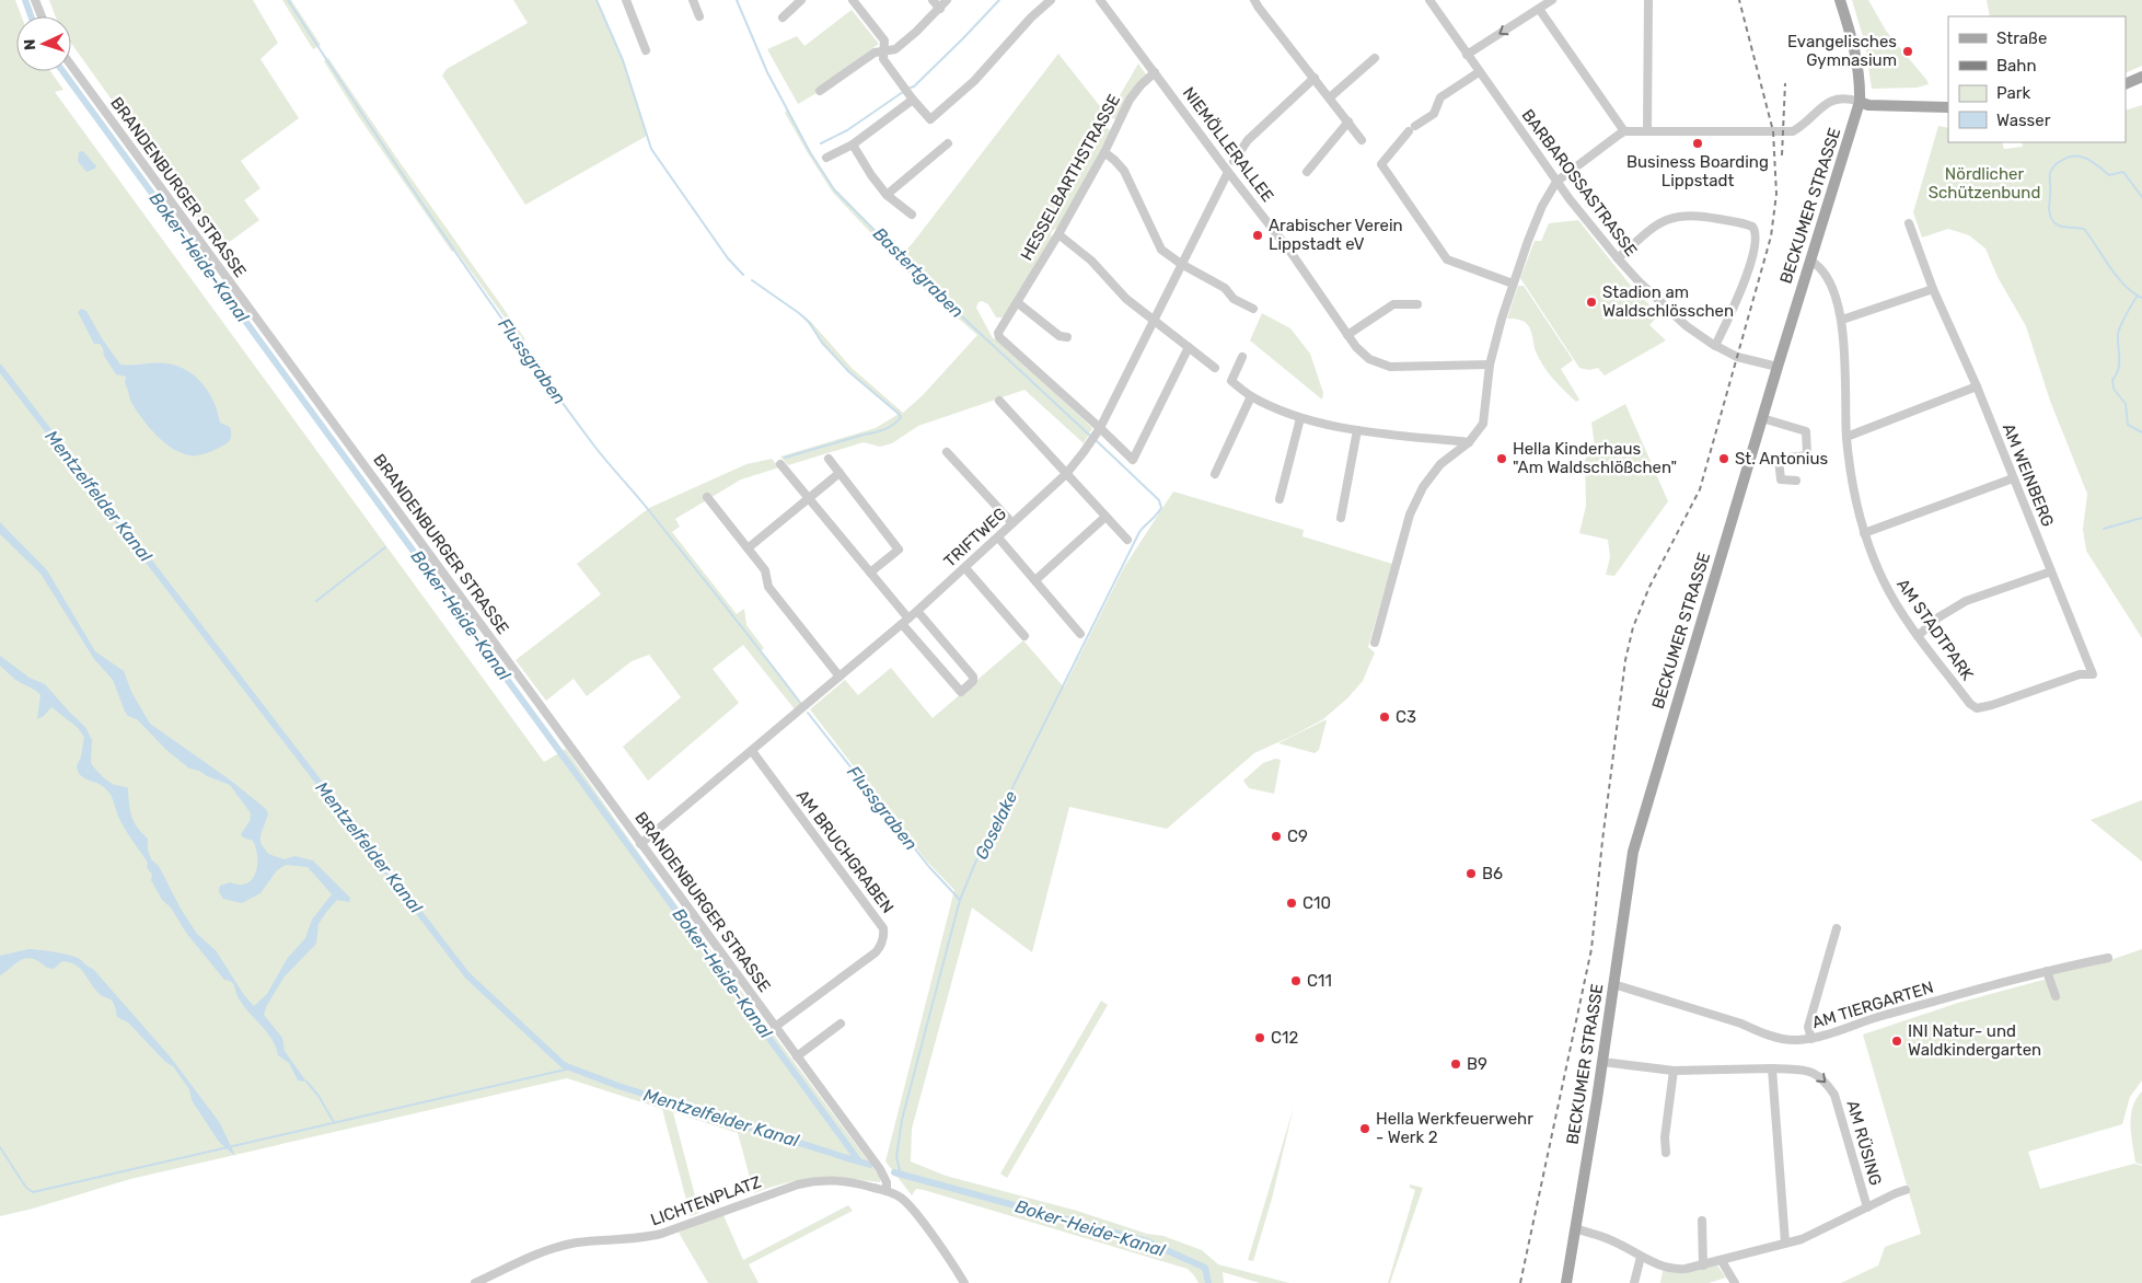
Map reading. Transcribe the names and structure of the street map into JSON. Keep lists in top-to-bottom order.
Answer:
{
  "streets": {
    "main road": ["BECKUMER STRASSE"],
    "street": [
      "NIEMÖLLERALLEE",
      "HESSELBARTHSTRASSE",
      "BARBAROSSASTRASSE",
      "BRANDENBURGER STRASSE",
      "AM WEINBERG",
      "TRIFTWEG",
      "AM STADTPARK",
      "AM BRUCHGRABEN",
      "AM TIERGARTEN",
      "AM RÜSING",
      "LICHTENPLATZ"
    ]
  },
  "crossings": [
    ["NIEMÖLLERALLEE", "HESSELBARTHSTRASSE"],
    ["NIEMÖLLERALLEE", "TRIFTWEG"],
    ["HESSELBARTHSTRASSE", "TRIFTWEG"],
    ["BARBAROSSASTRASSE", "BECKUMER STRASSE"],
    ["BRANDENBURGER STRASSE", "TRIFTWEG"],
    ["BRANDENBURGER STRASSE", "AM BRUCHGRABEN"],
    ["BRANDENBURGER STRASSE", "LICHTENPLATZ"],
    ["BECKUMER STRASSE", "AM STADTPARK"],
    ["BECKUMER STRASSE", "AM TIERGARTEN"],
    ["BECKUMER STRASSE", "AM RÜSING"],
    ["AM WEINBERG", "AM STADTPARK"],
    ["TRIFTWEG", "AM BRUCHGRABEN"]
  ],
  "one_way": ["AM RÜSING"],
  "water": [
    "Boker-Heide-Kanal",
    "Bastertgraben",
    "Flussgraben",
    "Mentzelfelder Kanal",
    "Goselake"
  ],
  "parks": ["Nördlicher Schützenbund"],
  "places": [
    "Evangelisches Gymnasium",
    "Business Boarding Lippstadt",
    "Arabischer Verein Lippstadt eV",
    "Stadion am Waldschlösschen",
    "Hella Kinderhaus \"Am Waldschlößchen\"",
    "St. Antonius",
    "C3",
    "C9",
    "B6",
    "C10",
    "C11",
    "C12",
    "INI Natur- und Waldkindergarten",
    "B9",
    "Hella Werkfeuerwehr - Werk 2"
  ],
  "legend": [
    "Straße",
    "Bahn",
    "Park",
    "Wasser"
  ],
  "north": "left"
}
